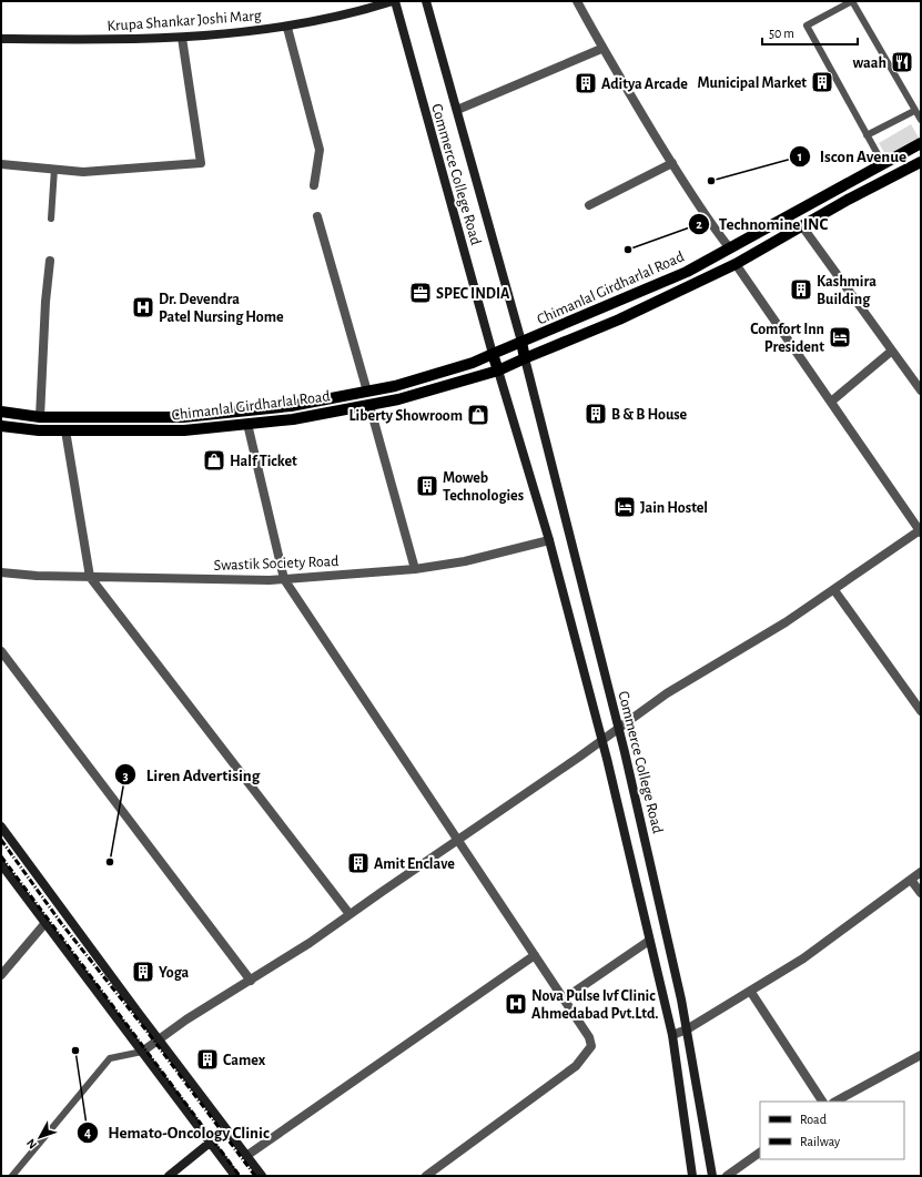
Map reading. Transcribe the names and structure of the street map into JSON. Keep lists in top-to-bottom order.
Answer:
{
  "streets": {
    "main road": ["Krupa Shankar Joshi Marg", "Commerce College Road", "Chimanlal Girdharlal Road"],
    "street": ["Swastik Society Road"]
  },
  "crossings": [
    ["Krupa Shankar Joshi Marg", "Commerce College Road"],
    ["Commerce College Road", "Chimanlal Girdharlal Road"]
  ],
  "places": {
    "restaurant": ["waah"],
    "building": [
      "Municipal Market",
      "Aditya Arcade",
      "Kashmira Building",
      "B & B House",
      "Moweb Technologies",
      "Amit Enclave",
      "Yoga",
      "Camex"
    ],
    "other": [
      "Iscon Avenue",
      "Technomine INC",
      "Liren Advertising",
      "Hemato-Oncology Clinic"
    ],
    "office": ["SPEC INDIA"],
    "hospital": ["Dr. Devendra Patel Nursing Home", "Nova Pulse Ivf Clinic Ahmedabad Pvt.Ltd."],
    "hotel": ["Comfort Inn President", "Jain Hostel"],
    "shop": ["Liberty Showroom", "Half Ticket"]
  },
  "legend": ["Road", "Railway"],
  "scale_bar": "50 m",
  "north": "bottom left"
}
